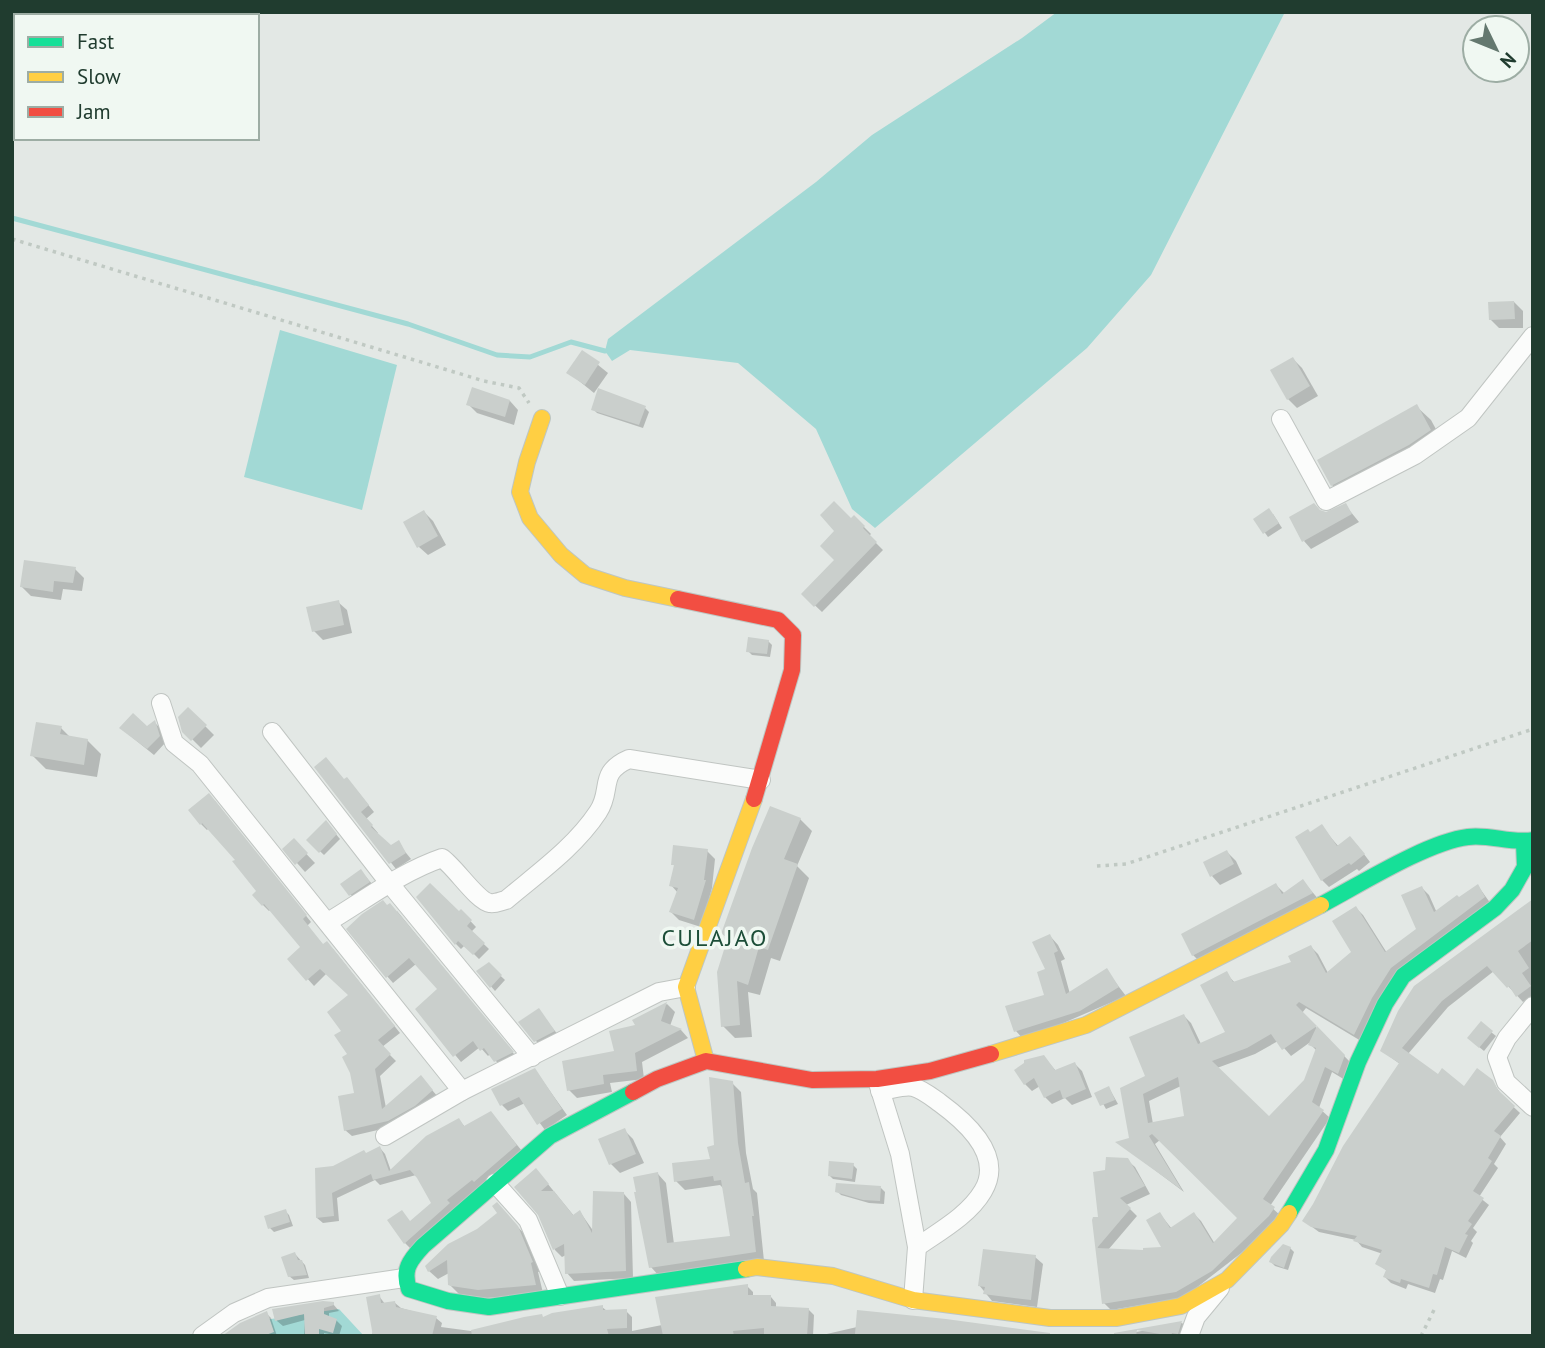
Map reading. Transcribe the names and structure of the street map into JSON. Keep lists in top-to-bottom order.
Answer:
{
  "districts": ["CULAJAO"],
  "legend": ["Fast", "Slow", "Jam"],
  "north": "bottom right"
}
